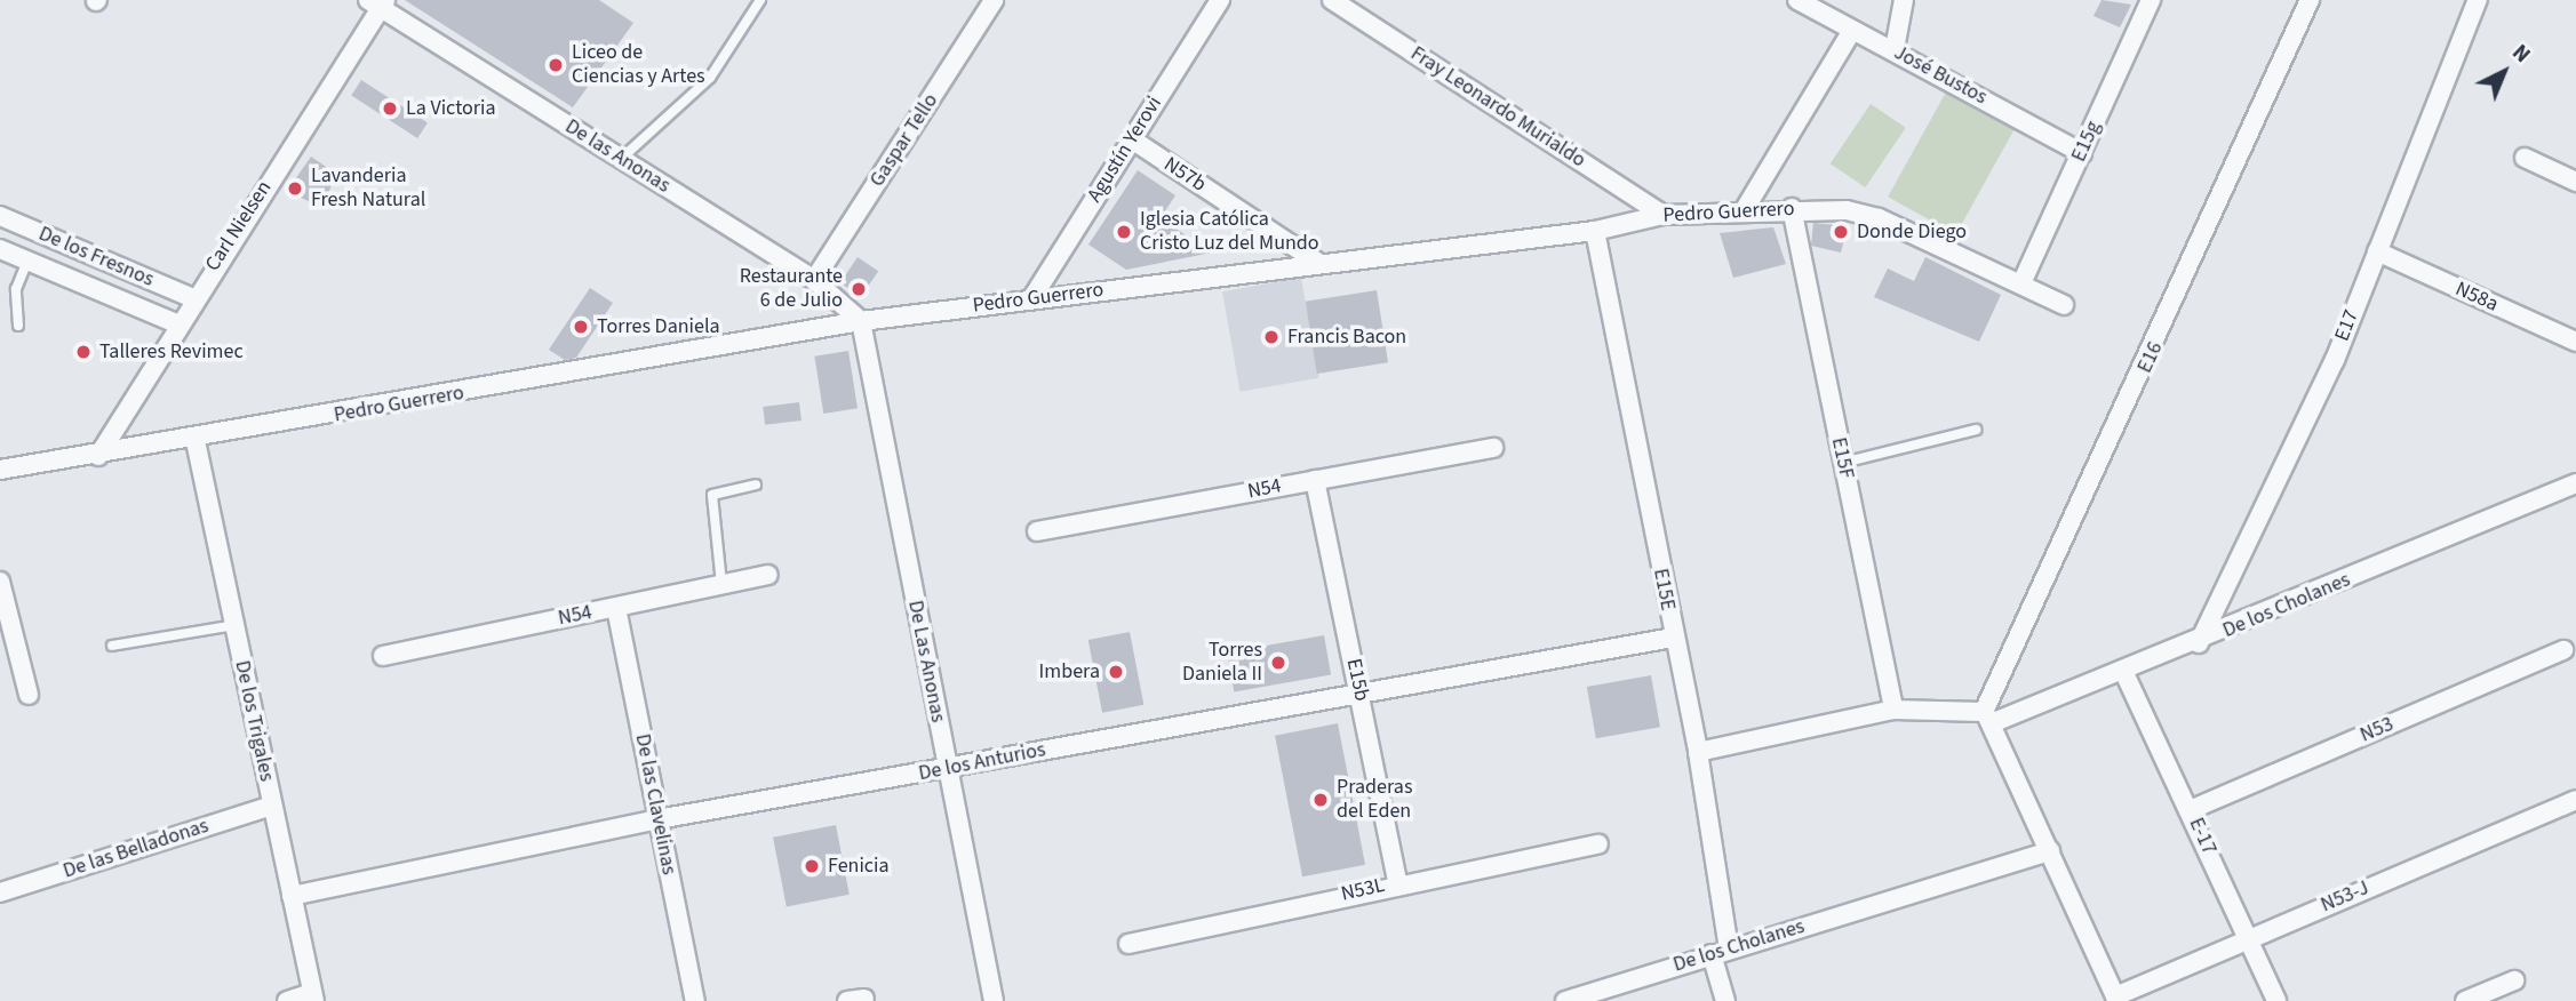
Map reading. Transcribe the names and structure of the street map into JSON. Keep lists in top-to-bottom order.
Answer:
{
  "streets": {
    "street": [
      "José Bustos",
      "Fray Leonardo Murialdo",
      "Gaspar Tello",
      "E15g",
      "Agustín Yerovi",
      "De las Anonas",
      "N57b",
      "Pedro Guerrero",
      "Carl Nielsen",
      "De los Fresnos",
      "N58a",
      "E17",
      "E16",
      "E15F",
      "N54",
      "E15E",
      "De los Cholanes",
      "De Las Anonas",
      "E15b",
      "De los Trigales",
      "N53",
      "De los Anturios",
      "De las Clavelinas",
      "E-17",
      "De las Belladonas",
      "N53L",
      "N53-J"
    ]
  },
  "crossings": [
    ["José Bustos", "E15g"],
    ["Fray Leonardo Murialdo", "Pedro Guerrero"],
    ["Gaspar Tello", "De las Anonas"],
    ["E15g", "Pedro Guerrero"],
    ["Agustín Yerovi", "N57b"],
    ["Agustín Yerovi", "Pedro Guerrero"],
    ["De las Anonas", "Pedro Guerrero"],
    ["De las Anonas", "Carl Nielsen"],
    ["De las Anonas", "De Las Anonas"],
    ["N57b", "Pedro Guerrero"],
    ["Pedro Guerrero", "Carl Nielsen"],
    ["Pedro Guerrero", "E15F"],
    ["Pedro Guerrero", "E15E"],
    ["Pedro Guerrero", "De Las Anonas"],
    ["Pedro Guerrero", "De los Trigales"],
    ["Carl Nielsen", "De los Fresnos"],
    ["N58a", "E17"],
    ["E17", "De los Cholanes"],
    ["E16", "De los Cholanes"],
    ["N54", "E15b"],
    ["N54", "De las Clavelinas"],
    ["E15E", "De los Cholanes"],
    ["E15E", "De los Anturios"],
    ["De los Cholanes", "E-17"],
    ["De Las Anonas", "De los Anturios"],
    ["E15b", "De los Anturios"],
    ["E15b", "N53L"],
    ["De los Trigales", "De los Anturios"],
    ["De los Trigales", "De las Belladonas"],
    ["N53", "E-17"],
    ["De los Anturios", "De las Clavelinas"],
    ["E-17", "N53-J"]
  ],
  "places": [
    "Liceo de Ciencias y Artes",
    "La Victoria",
    "Lavanderia Fresh Natural",
    "Iglesia Católica Cristo Luz del Mundo",
    "Donde Diego",
    "Restaurante 6 de Julio",
    "Torres Daniela",
    "Francis Bacon",
    "Talleres Revimec",
    "Torres Daniela II",
    "Imbera",
    "Praderas del Eden",
    "Fenicia"
  ],
  "north": "top right"
}
